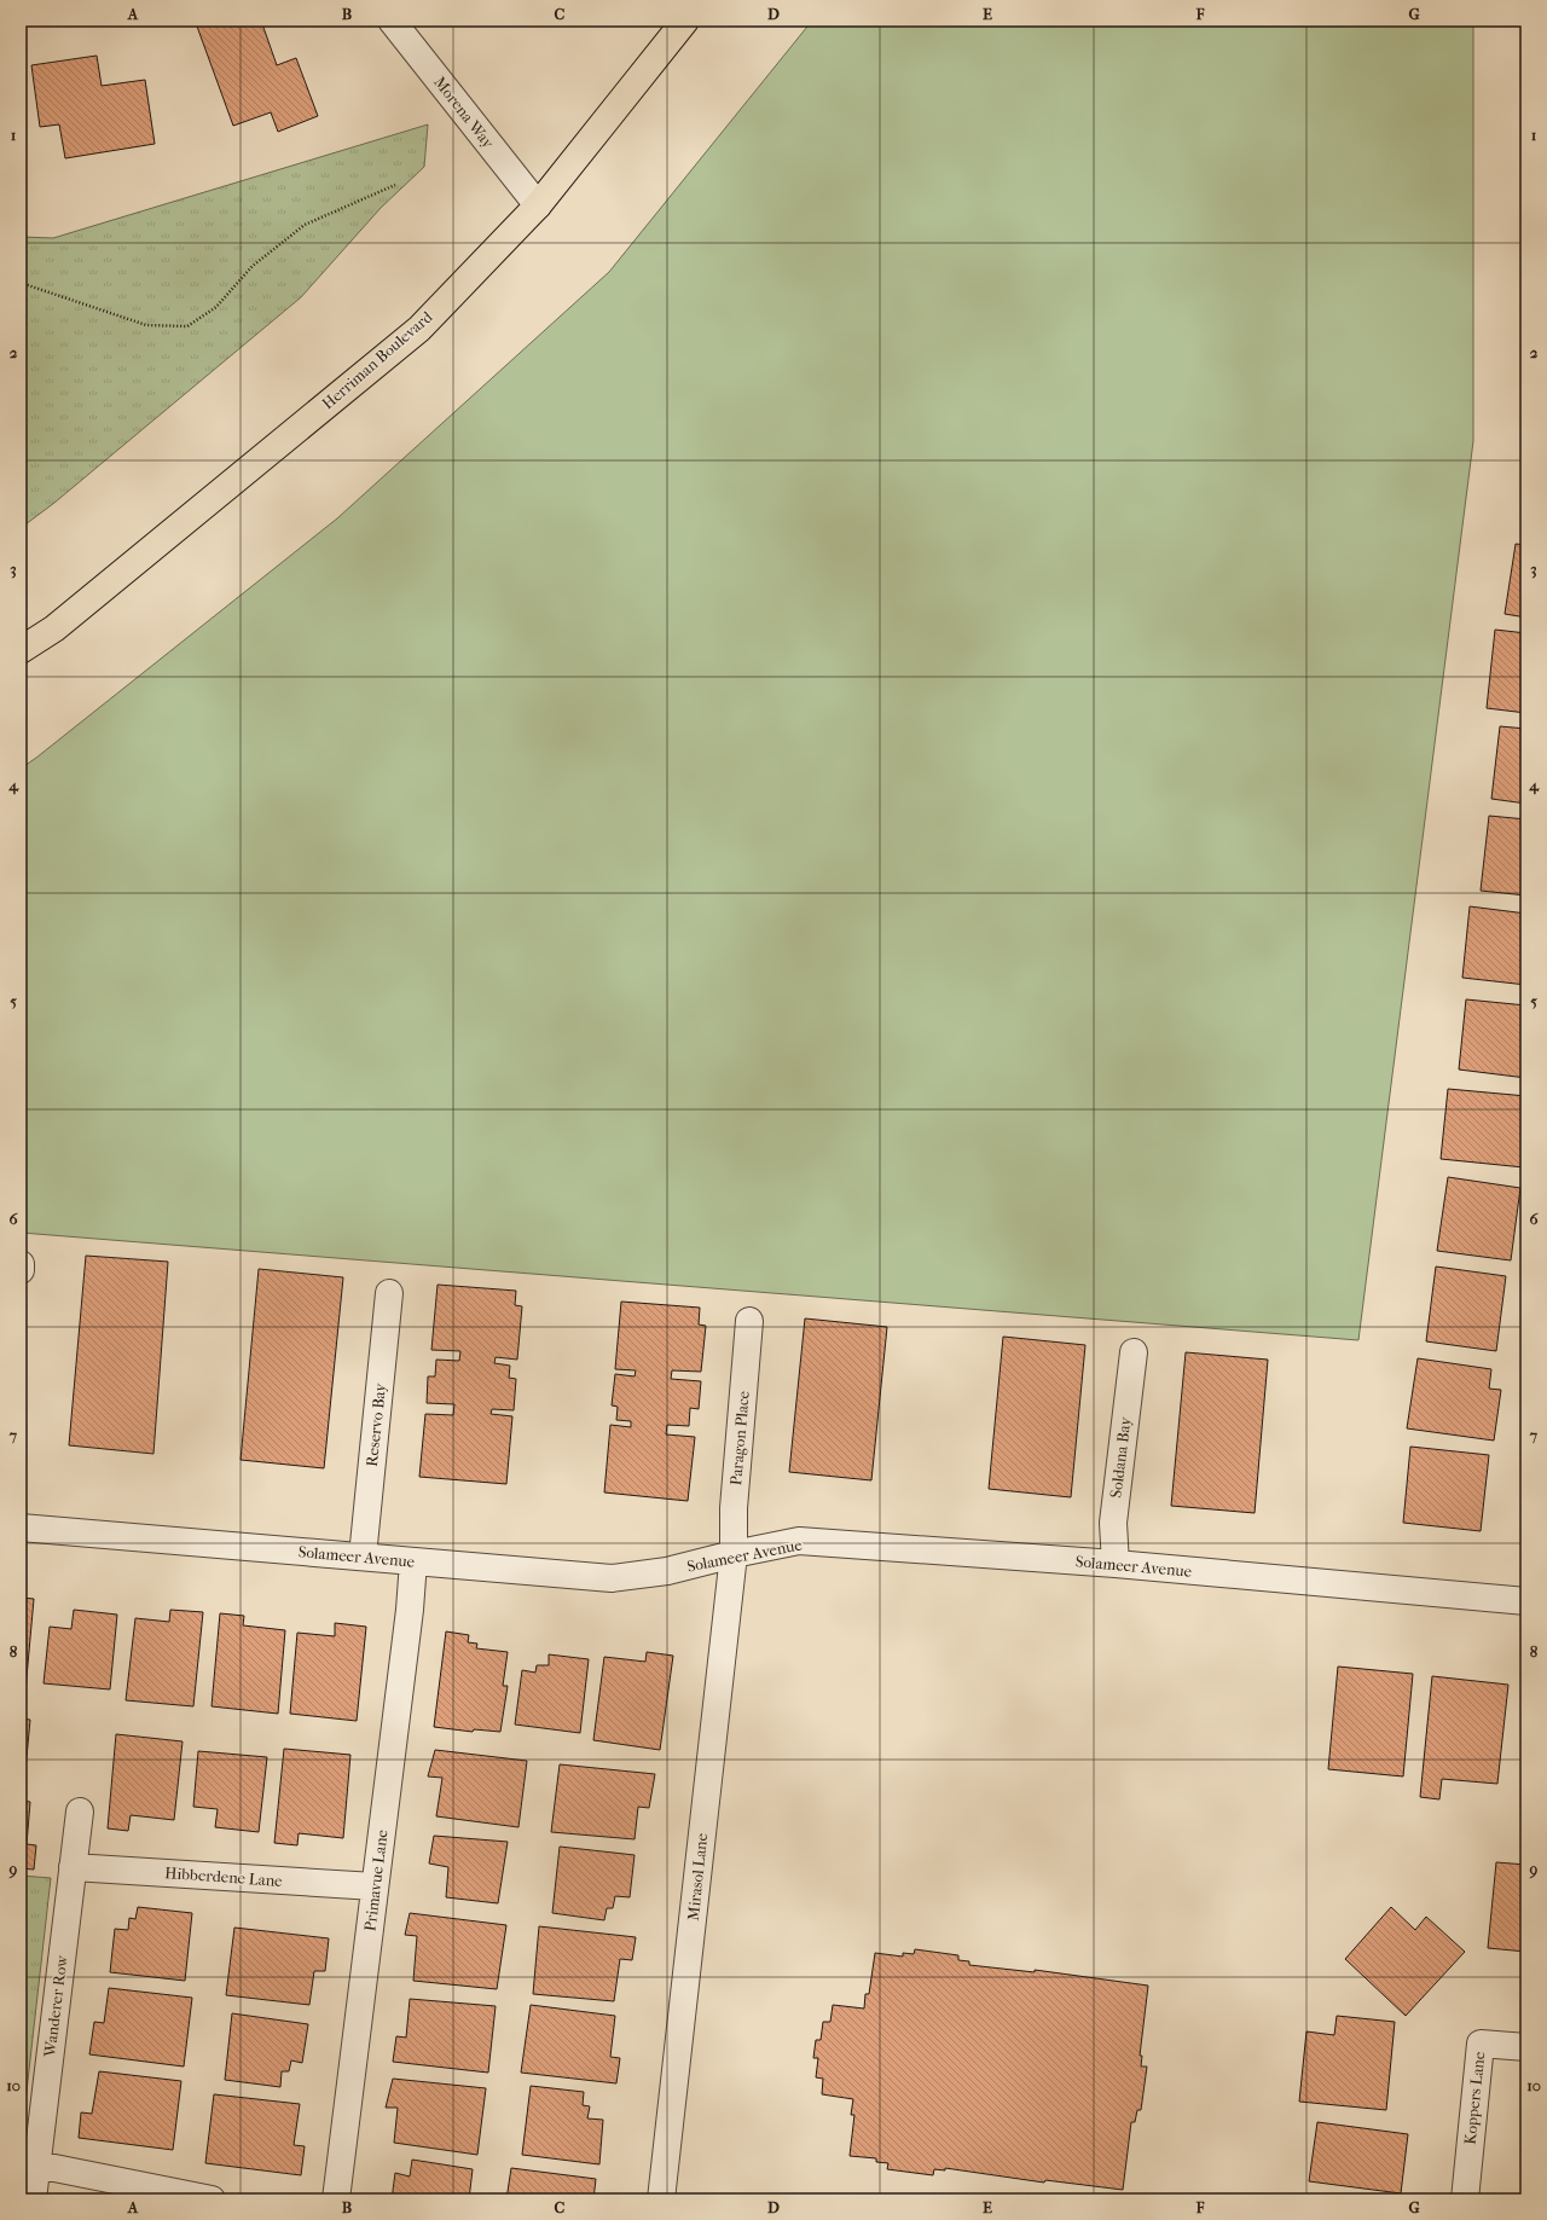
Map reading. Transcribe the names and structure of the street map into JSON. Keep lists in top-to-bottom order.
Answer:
{
  "streets": {
    "main road": ["Herriman Boulevard"],
    "street": [
      "Morena Way",
      "Reservo Bay",
      "Paragon Place",
      "Soldana Bay",
      "Solameer Avenue",
      "Hibberdene Lane",
      "Mirasol Lane",
      "Primavue Lane",
      "Wanderer Row",
      "Koppers Lane"
    ]
  },
  "crossings": [
    ["Morena Way", "Herriman Boulevard"],
    ["Reservo Bay", "Solameer Avenue"],
    ["Paragon Place", "Solameer Avenue"],
    ["Paragon Place", "Mirasol Lane"],
    ["Soldana Bay", "Solameer Avenue"],
    ["Solameer Avenue", "Mirasol Lane"],
    ["Solameer Avenue", "Primavue Lane"],
    ["Hibberdene Lane", "Primavue Lane"],
    ["Hibberdene Lane", "Wanderer Row"]
  ],
  "grid": {
    "columns": [
      "A",
      "B",
      "C",
      "D",
      "E",
      "F",
      "G"
    ],
    "rows": [
      "1",
      "2",
      "3",
      "4",
      "5",
      "6",
      "7",
      "8",
      "9",
      "10"
    ]
  }
}
